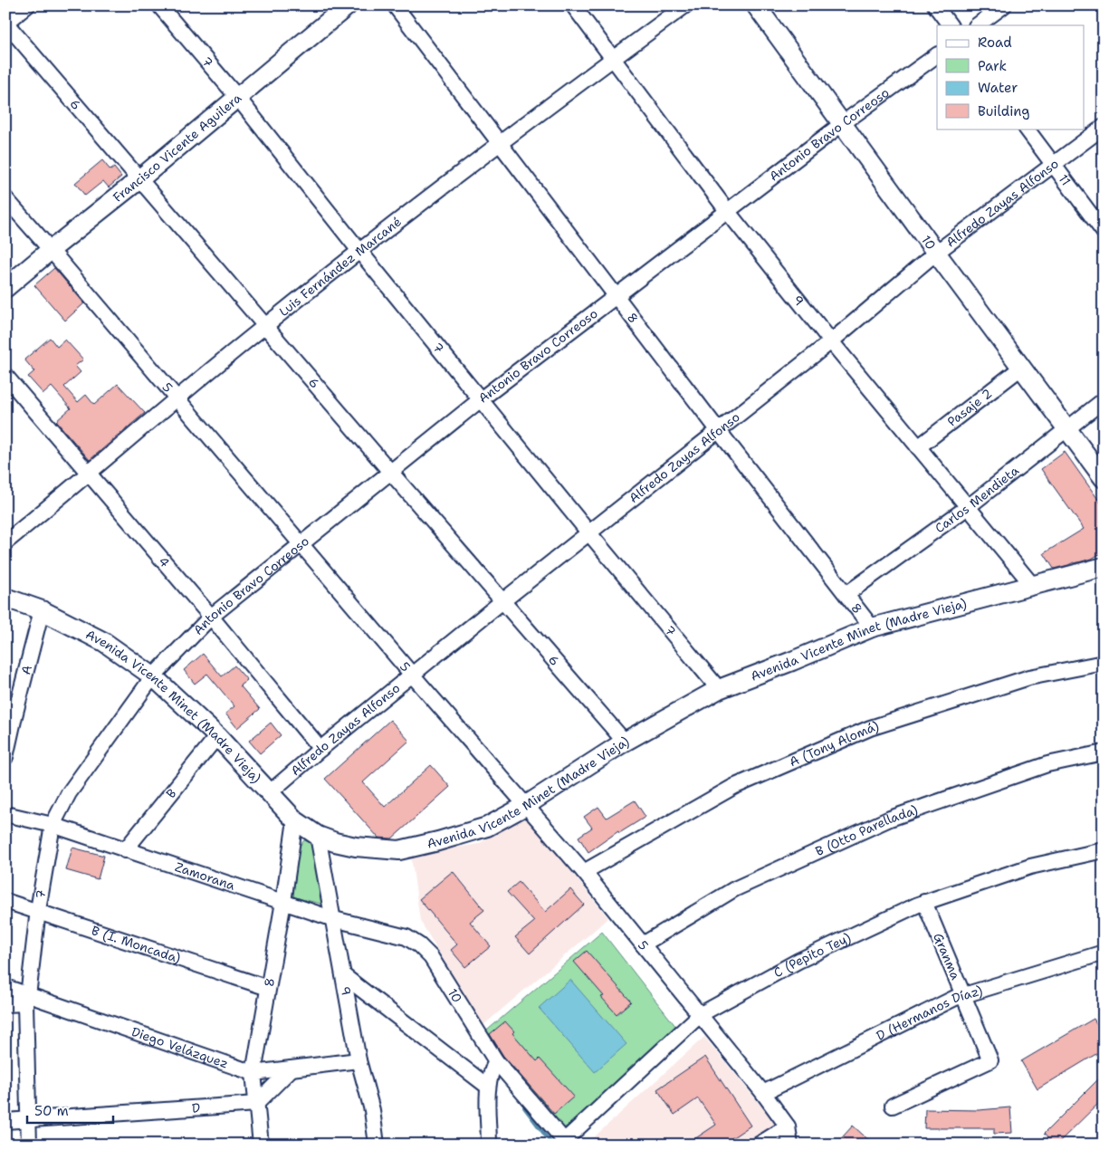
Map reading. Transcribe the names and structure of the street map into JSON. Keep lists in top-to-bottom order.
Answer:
{
  "streets": {
    "main road": ["Francisco Vicente Aguilera", "10", "Avenida Vicente Minet (Madre Vieja)"],
    "street": [
      "7",
      "6",
      "Antonio Bravo Correoso",
      "11",
      "Alfredo Zayas Alfonso",
      "Luis Fernández Marcané",
      "9",
      "8",
      "5",
      "Pasaje 2",
      "Carlos Mendieta",
      "4",
      "A",
      "A (Tony Alomá)",
      "B",
      "B (Otto Parellada)",
      "Zamorana",
      "B (I. Moncada)",
      "C (Pepito Tey)",
      "Granma",
      "D (Hermanos Díaz)",
      "Diego Velázquez",
      "D"
    ]
  },
  "crossings": [
    ["7", "Antonio Bravo Correoso"],
    ["7", "Francisco Vicente Aguilera"],
    ["7", "Alfredo Zayas Alfonso"],
    ["7", "Luis Fernández Marcané"],
    ["7", "Avenida Vicente Minet (Madre Vieja)"],
    ["7", "Zamorana"],
    ["7", "B (I. Moncada)"],
    ["7", "Diego Velázquez"],
    ["7", "D"],
    ["6", "Antonio Bravo Correoso"],
    ["6", "Francisco Vicente Aguilera"],
    ["6", "Alfredo Zayas Alfonso"],
    ["6", "Luis Fernández Marcané"],
    ["6", "Avenida Vicente Minet (Madre Vieja)"],
    ["Antonio Bravo Correoso", "10"],
    ["Antonio Bravo Correoso", "9"],
    ["Antonio Bravo Correoso", "8"],
    ["Antonio Bravo Correoso", "5"],
    ["Antonio Bravo Correoso", "4"],
    ["Antonio Bravo Correoso", "Avenida Vicente Minet (Madre Vieja)"],
    ["Francisco Vicente Aguilera", "5"],
    ["11", "Alfredo Zayas Alfonso"],
    ["Alfredo Zayas Alfonso", "10"],
    ["Alfredo Zayas Alfonso", "9"],
    ["Alfredo Zayas Alfonso", "8"],
    ["Alfredo Zayas Alfonso", "5"],
    ["Alfredo Zayas Alfonso", "4"],
    ["Alfredo Zayas Alfonso", "Avenida Vicente Minet (Madre Vieja)"],
    ["10", "Pasaje 2"],
    ["10", "Carlos Mendieta"],
    ["10", "Zamorana"],
    ["10", "C (Pepito Tey)"],
    ["Luis Fernández Marcané", "9"],
    ["Luis Fernández Marcané", "8"],
    ["Luis Fernández Marcané", "5"],
    ["Luis Fernández Marcané", "4"],
    ["9", "Pasaje 2"],
    ["9", "Carlos Mendieta"],
    ["9", "Avenida Vicente Minet (Madre Vieja)"],
    ["9", "Zamorana"],
    ["9", "Diego Velázquez"],
    ["8", "Carlos Mendieta"],
    ["8", "Avenida Vicente Minet (Madre Vieja)"],
    ["8", "Zamorana"],
    ["8", "B (I. Moncada)"],
    ["8", "Diego Velázquez"],
    ["8", "D"],
    ["5", "Avenida Vicente Minet (Madre Vieja)"],
    ["5", "A (Tony Alomá)"],
    ["5", "B (Otto Parellada)"],
    ["5", "C (Pepito Tey)"],
    ["5", "D (Hermanos Díaz)"],
    ["Avenida Vicente Minet (Madre Vieja)", "A"],
    ["Avenida Vicente Minet (Madre Vieja)", "B"],
    ["B", "Zamorana"],
    ["C (Pepito Tey)", "Granma"],
    ["Granma", "D (Hermanos Díaz)"]
  ],
  "legend": [
    "Road",
    "Park",
    "Water",
    "Building"
  ],
  "scale_bar": "50 m"
}
